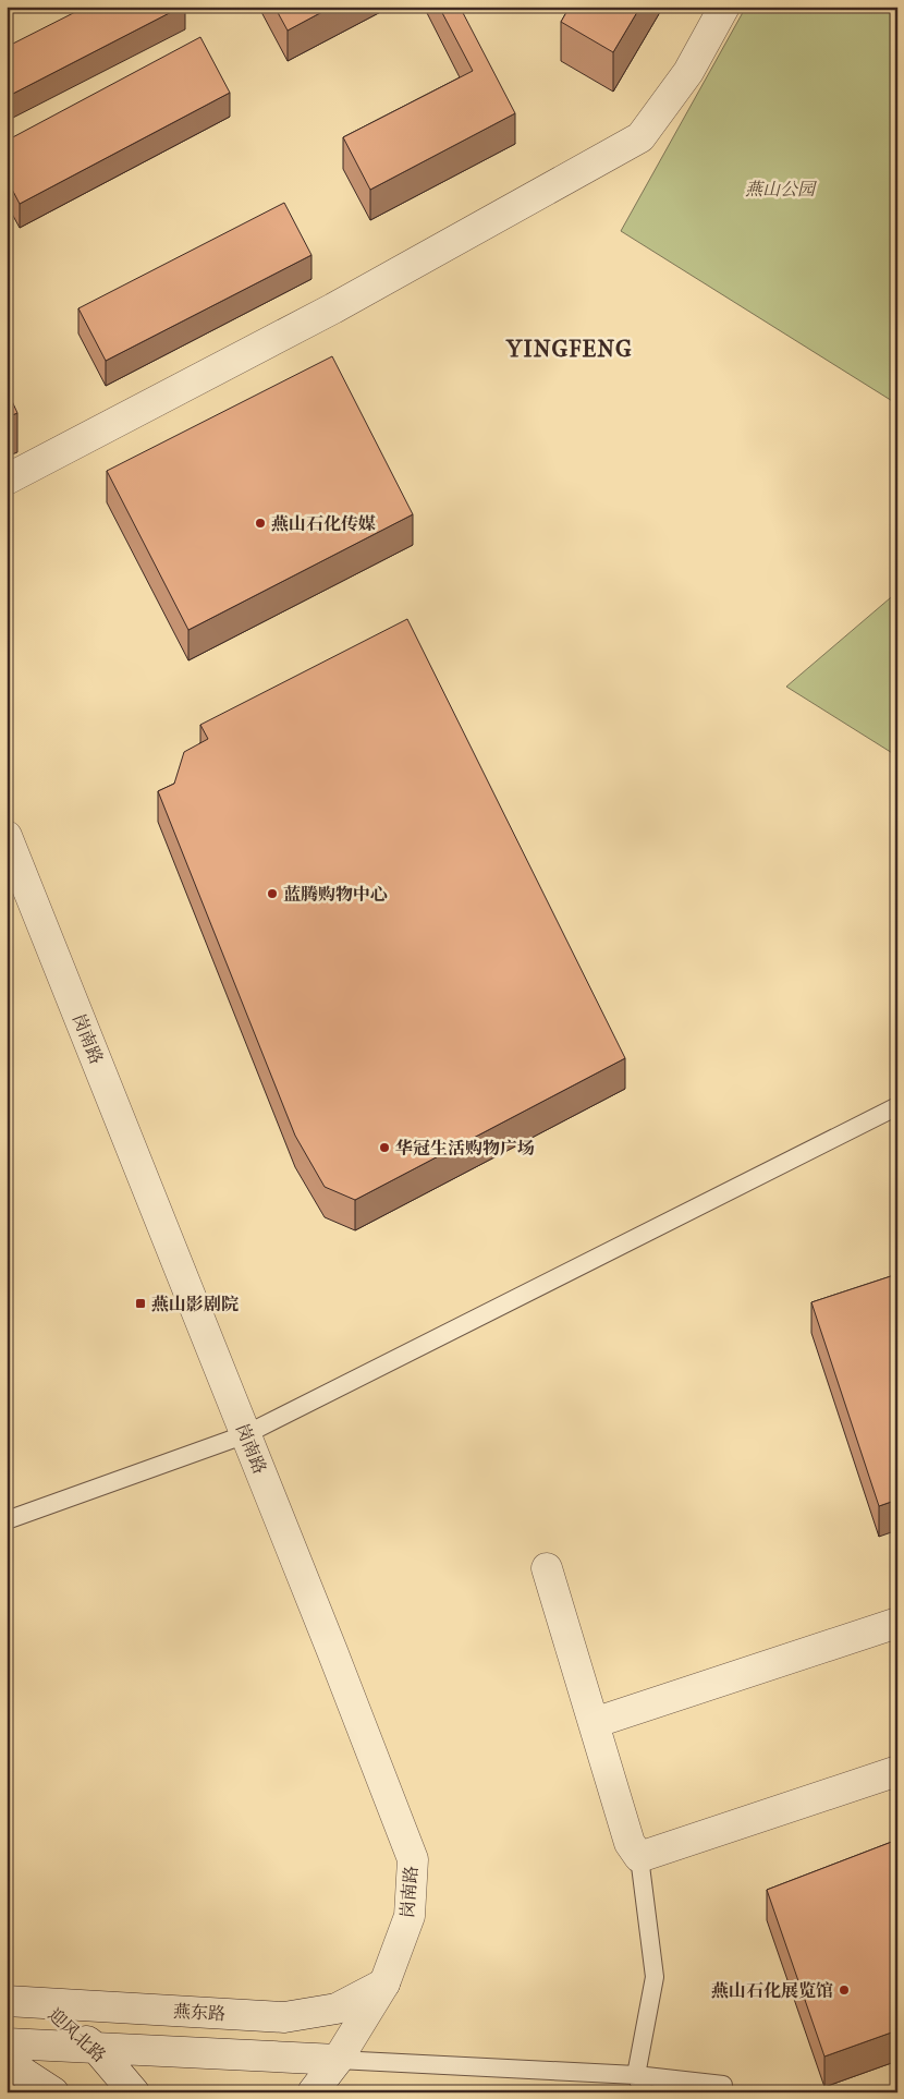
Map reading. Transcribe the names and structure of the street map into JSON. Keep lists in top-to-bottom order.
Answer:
{
  "streets": {
    "street": ["岗南路", "燕东路", "迎风北路"]
  },
  "crossings": [
    ["岗南路", "燕东路"],
    ["燕东路", "迎风北路"]
  ],
  "districts": ["YINGFENG"],
  "parks": ["燕山公园"],
  "places": {
    "other": [
      "燕山石化传媒",
      "蓝腾购物中心",
      "华冠生活购物广场",
      "燕山石化展览馆"
    ],
    "transit": ["燕山影剧院"]
  }
}
